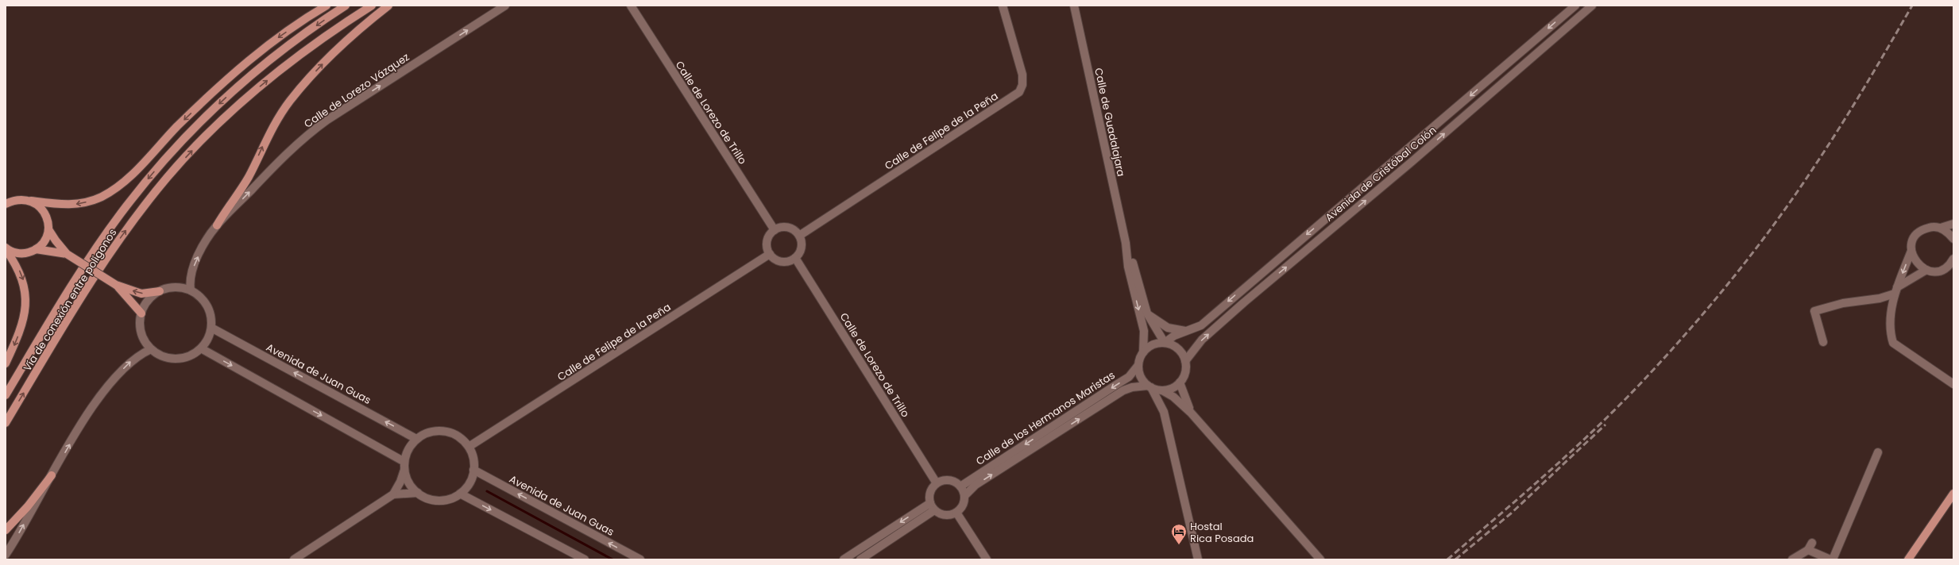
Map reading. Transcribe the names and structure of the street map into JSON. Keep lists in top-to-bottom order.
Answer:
{
  "streets": {
    "main road": ["Vía de conexión entre polígonos"],
    "street": [
      "Calle de Lorezo Vázquez",
      "Calle de Lorezo de Trillo",
      "Calle de Guadalajara",
      "Calle de Felipe de la Peña",
      "Avenida de Cristóbal Colón",
      "Avenida de Juan Guas",
      "Calle de los Hermanos Maristas"
    ]
  },
  "crossings": [
    ["Calle de Lorezo Vázquez", "Avenida de Juan Guas"],
    ["Calle de Lorezo de Trillo", "Calle de Felipe de la Peña"],
    ["Calle de Lorezo de Trillo", "Calle de los Hermanos Maristas"],
    ["Calle de Guadalajara", "Avenida de Cristóbal Colón"],
    ["Calle de Guadalajara", "Calle de los Hermanos Maristas"],
    ["Calle de Felipe de la Peña", "Avenida de Juan Guas"],
    ["Avenida de Cristóbal Colón", "Calle de los Hermanos Maristas"]
  ],
  "one_way": ["Calle de Lorezo Vázquez"],
  "places": {
    "hotel": ["Hostal Rica Posada"]
  }
}
